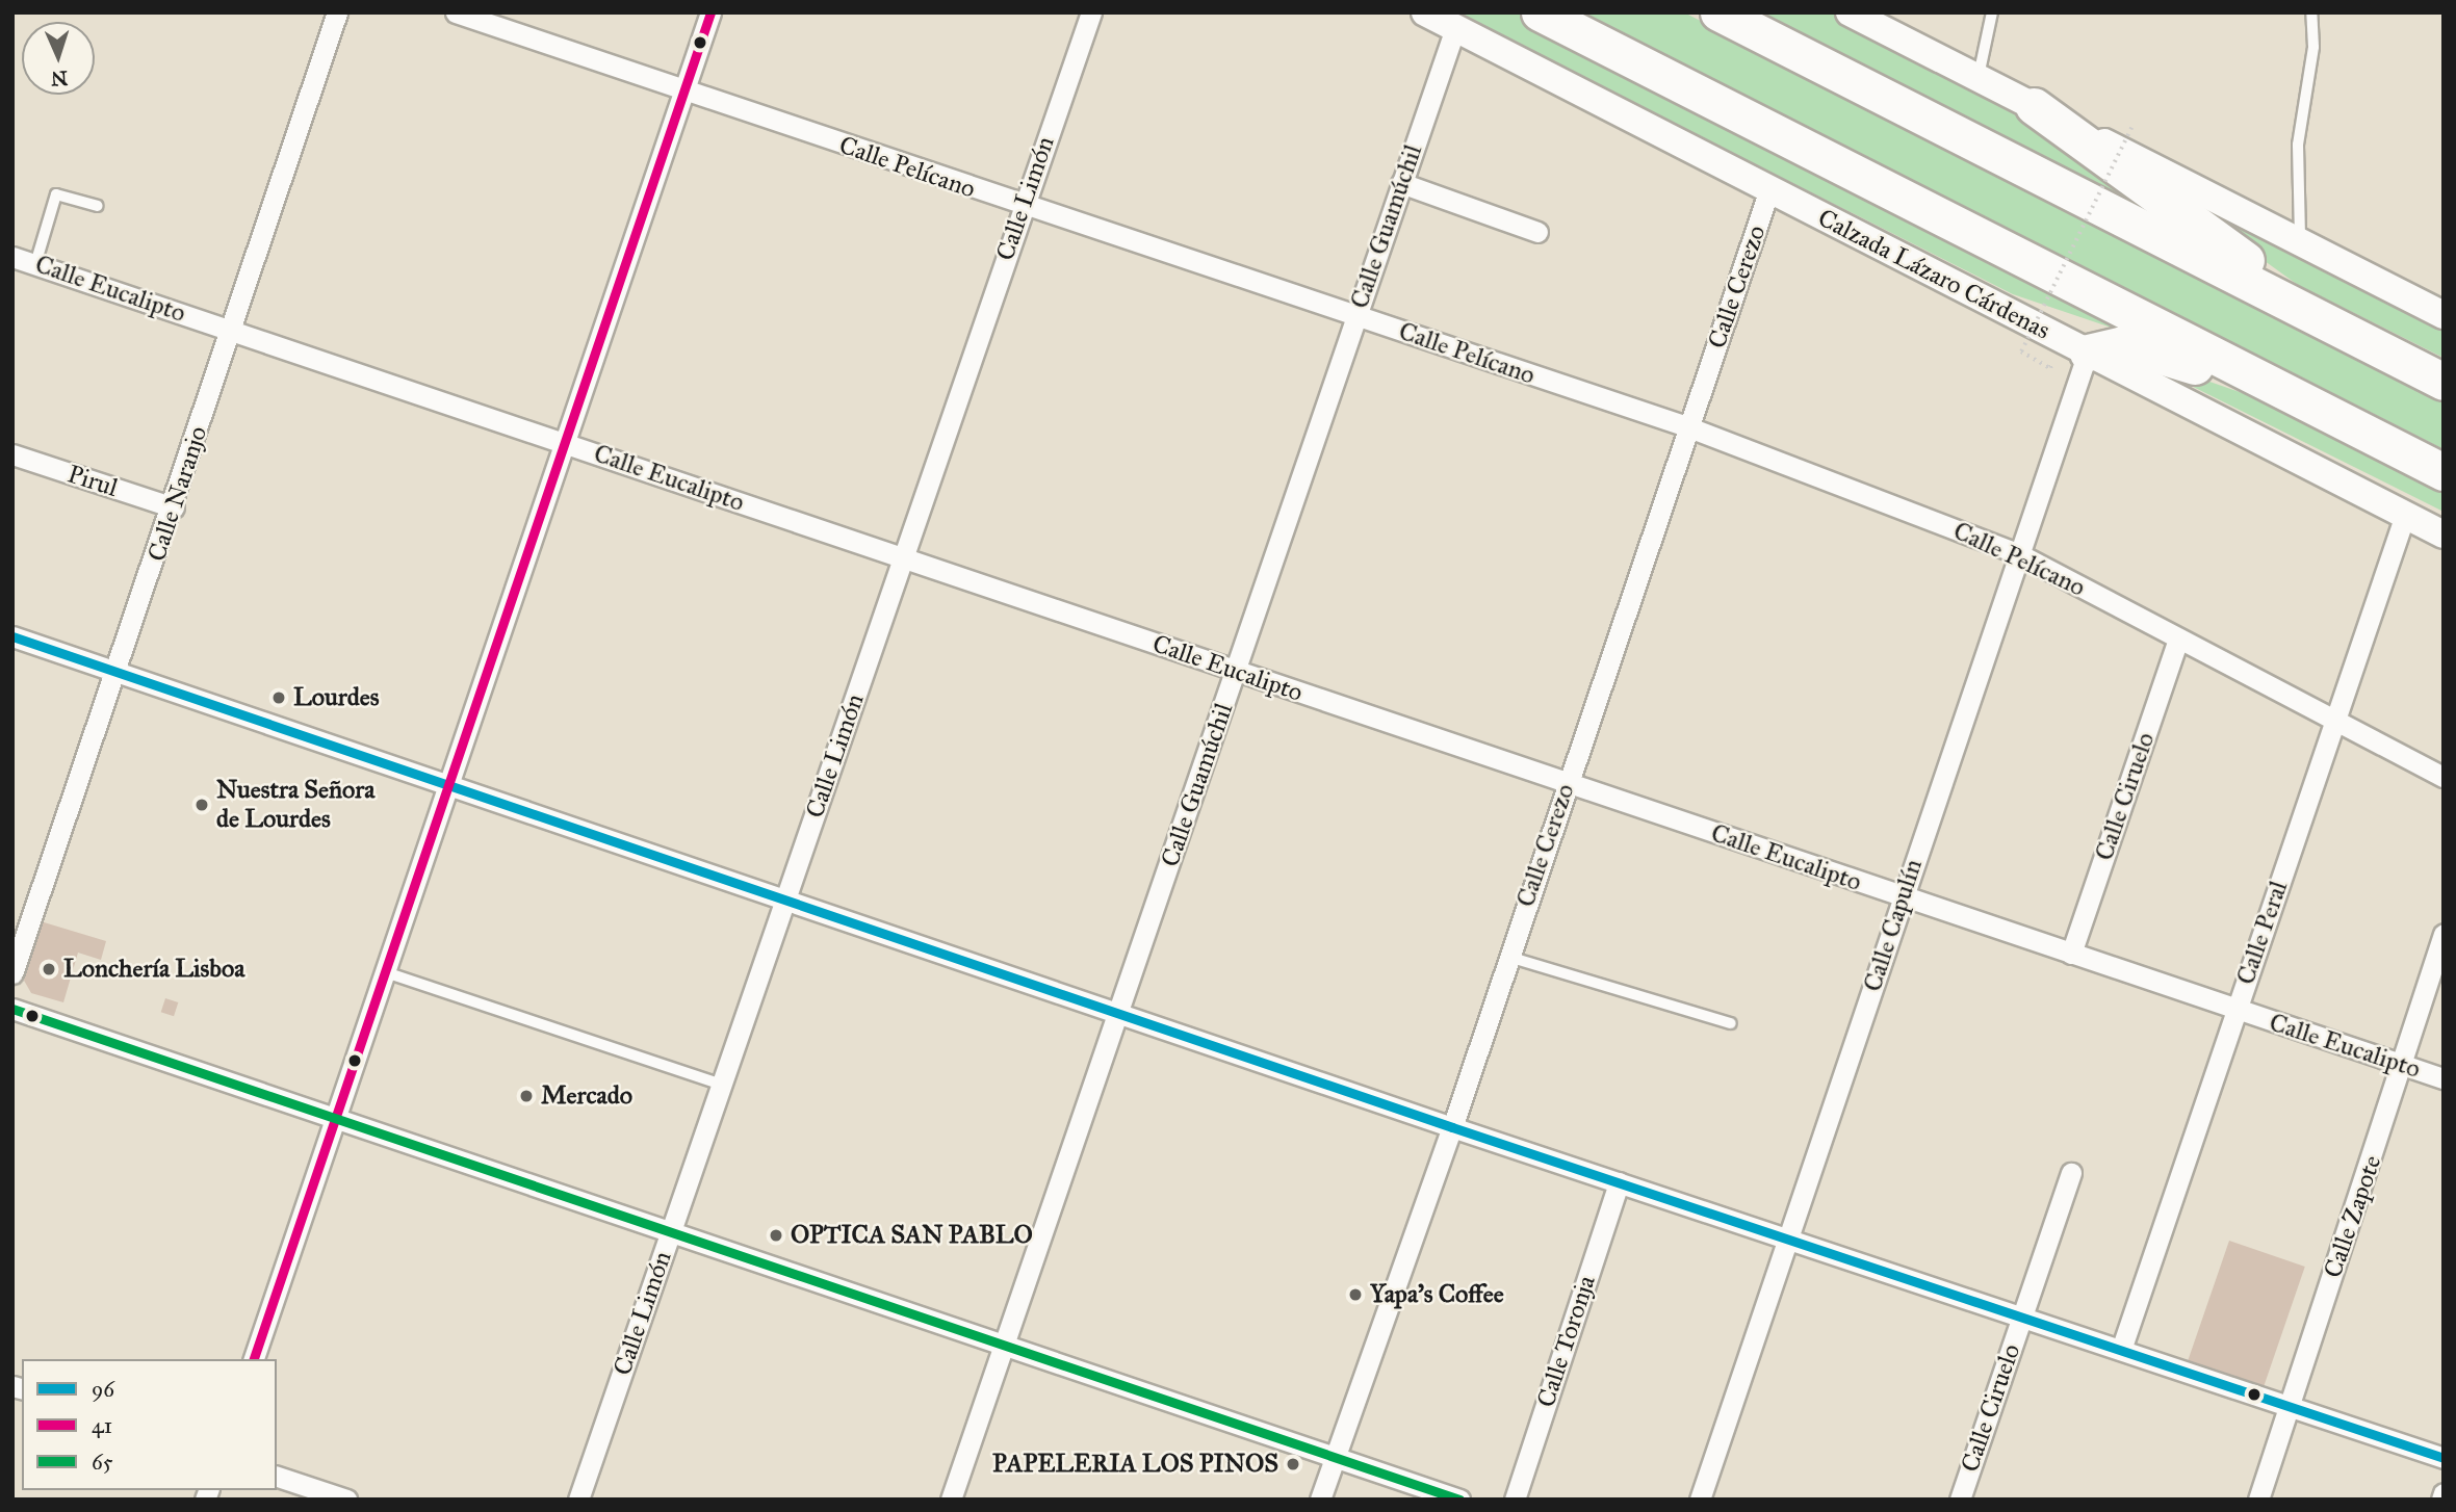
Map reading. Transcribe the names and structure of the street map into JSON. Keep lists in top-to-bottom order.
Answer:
{
  "streets": {
    "main road": ["Calzada Lázaro Cárdenas"],
    "street": [
      "Calle Pelícano",
      "Calle Limón",
      "Calle Guamúchil",
      "Calle Cerezo",
      "Calle Eucalipto",
      "Pirul",
      "Calle Naranjo",
      "Calle Ciruelo",
      "Calle Capulín",
      "Calle Peral",
      "Calle Zapote",
      "Calle Toronja"
    ]
  },
  "crossings": [
    ["Calle Pelícano", "Calle Limón"],
    ["Calle Pelícano", "Calle Guamúchil"],
    ["Calle Pelícano", "Calle Cerezo"],
    ["Calle Pelícano", "Calle Ciruelo"],
    ["Calle Pelícano", "Calle Capulín"],
    ["Calle Pelícano", "Calle Peral"],
    ["Calle Limón", "Calle Eucalipto"],
    ["Calle Guamúchil", "Calzada Lázaro Cárdenas"],
    ["Calle Guamúchil", "Calle Eucalipto"],
    ["Calzada Lázaro Cárdenas", "Calle Cerezo"],
    ["Calzada Lázaro Cárdenas", "Calle Capulín"],
    ["Calzada Lázaro Cárdenas", "Calle Peral"],
    ["Calle Cerezo", "Calle Eucalipto"],
    ["Calle Eucalipto", "Calle Naranjo"],
    ["Calle Eucalipto", "Calle Ciruelo"],
    ["Calle Eucalipto", "Calle Capulín"],
    ["Calle Eucalipto", "Calle Peral"],
    ["Calle Eucalipto", "Calle Zapote"],
    ["Pirul", "Calle Naranjo"]
  ],
  "places": [
    "Lourdes",
    "Nuestra Señora de Lourdes",
    "Lonchería Lisboa",
    "Mercado",
    "OPTICA SAN PABLO",
    "Yapa's Coffee",
    "PAPELERIA LOS PINOS"
  ],
  "lines": ["transit line 41", "transit line 96", "transit line 65"],
  "legend": ["96", "41", "65"],
  "north": "bottom"
}
